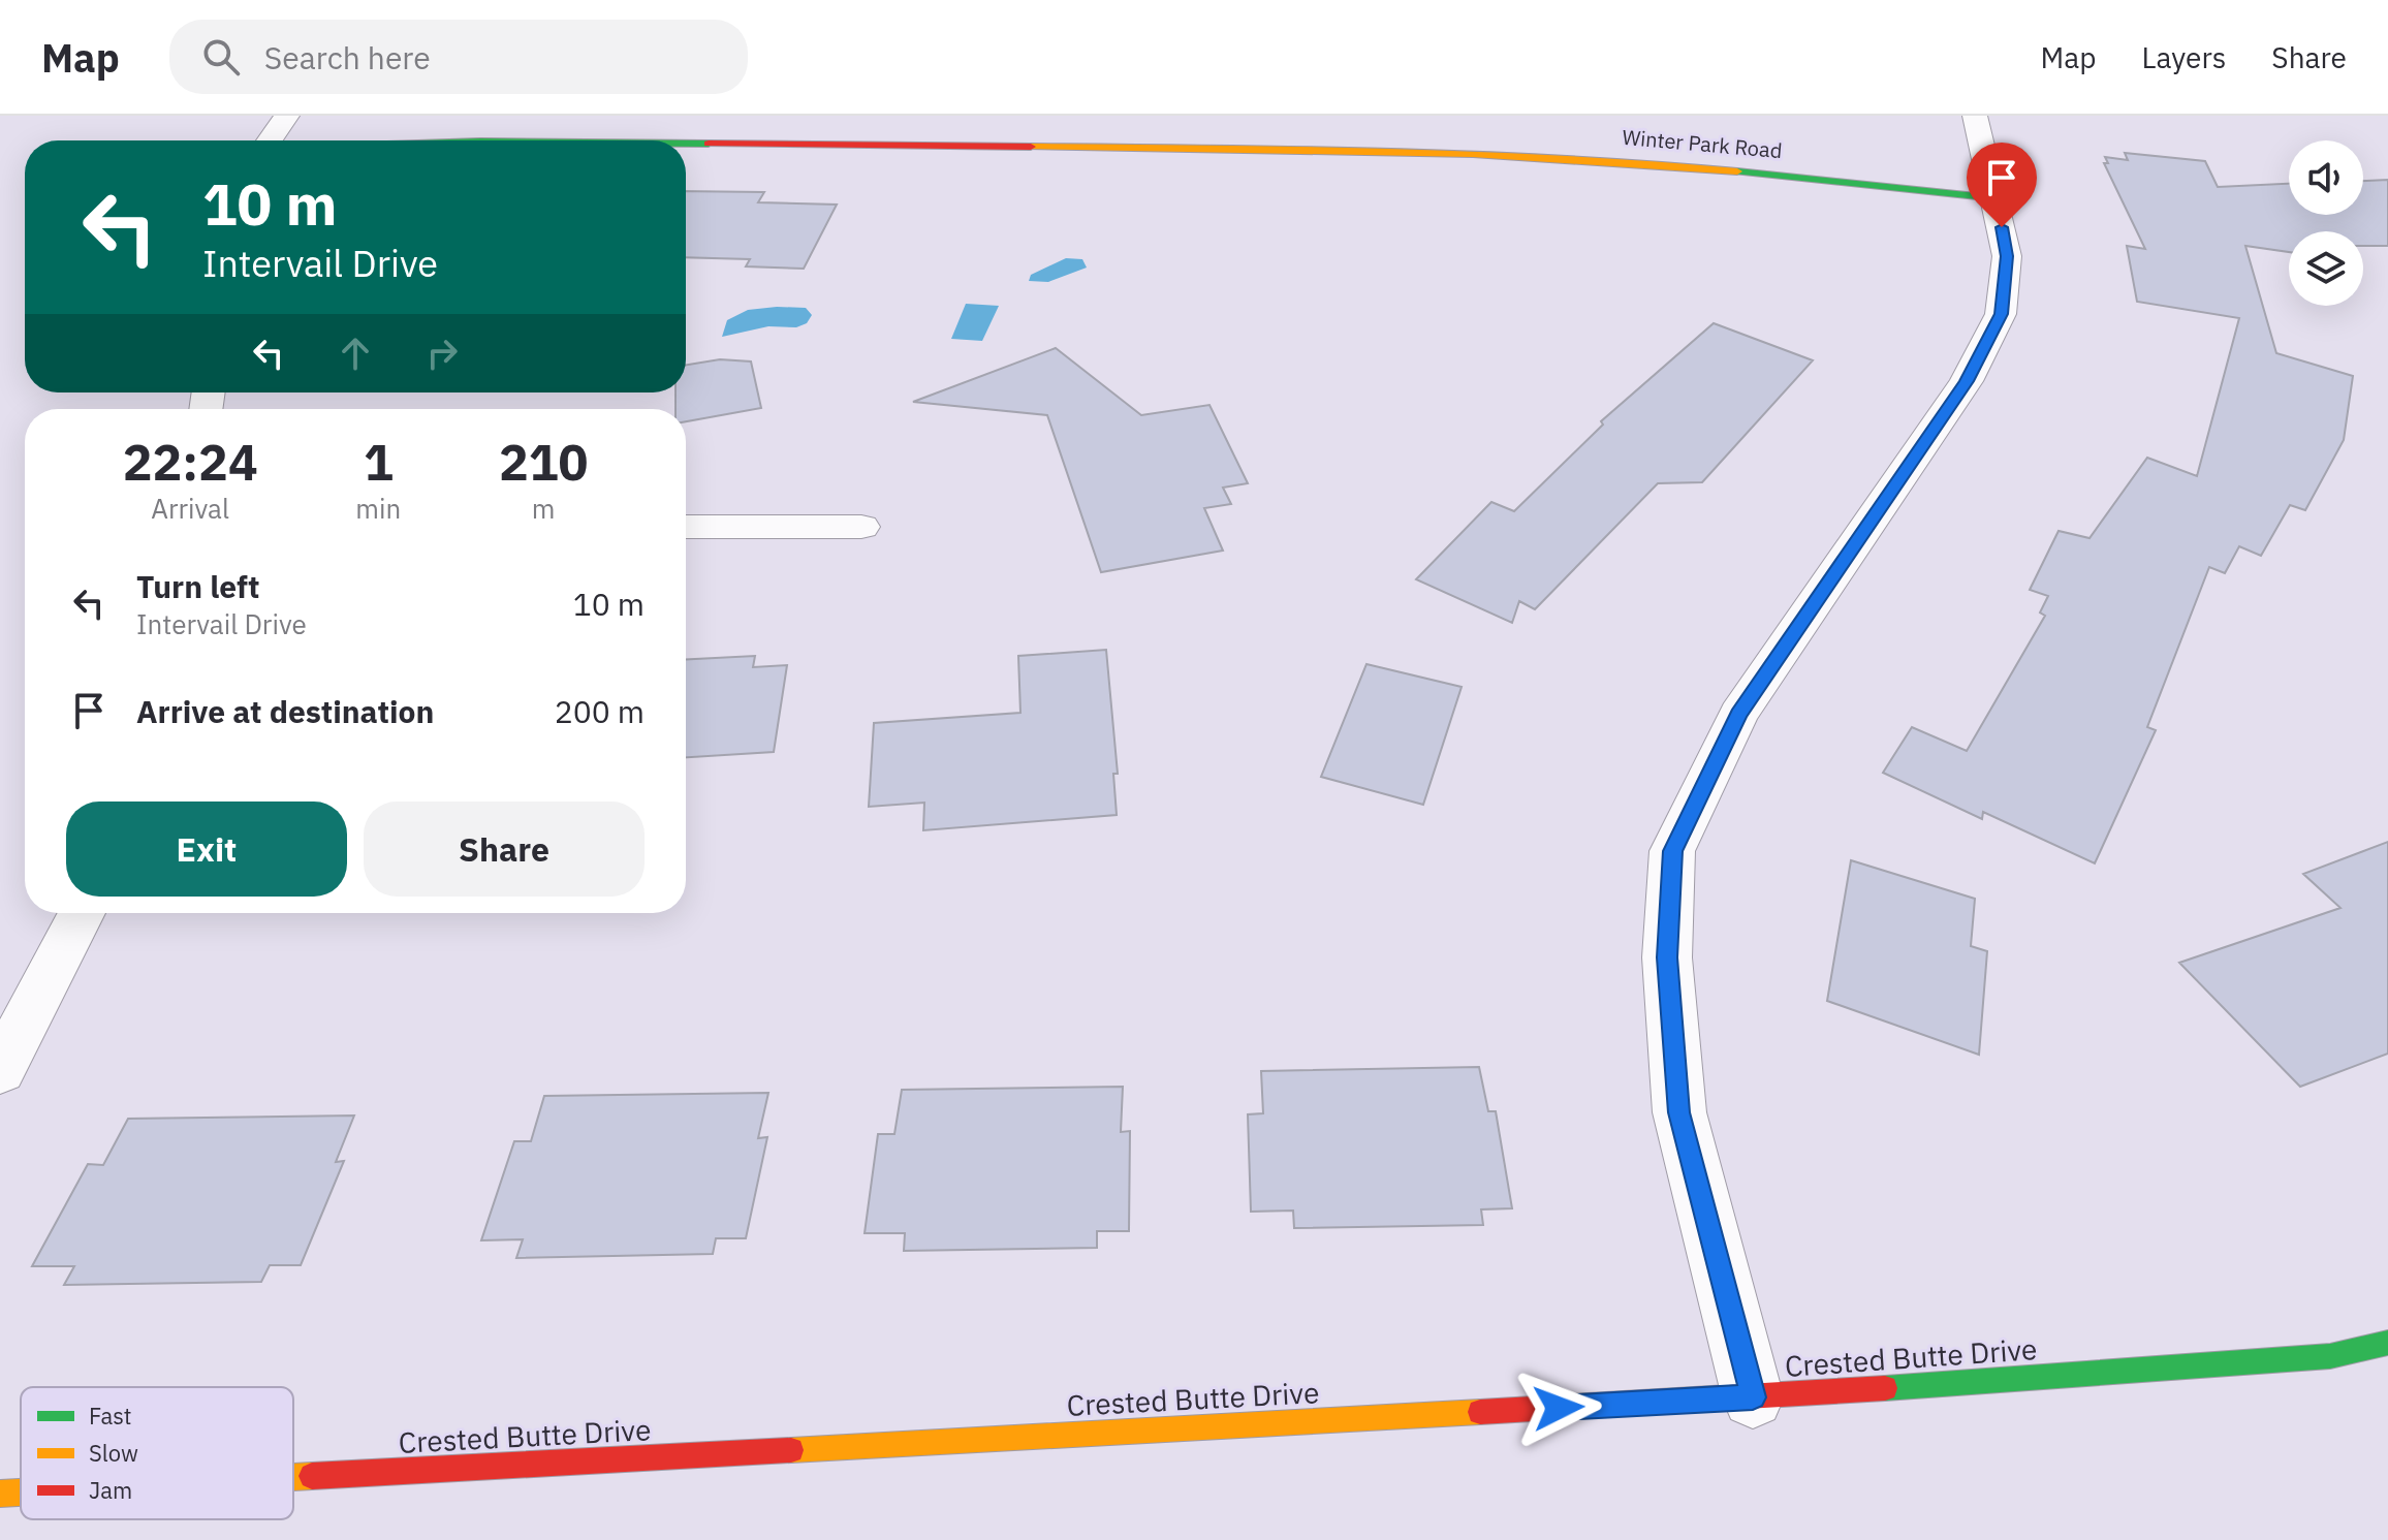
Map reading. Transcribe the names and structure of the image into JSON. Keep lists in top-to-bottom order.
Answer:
{
  "streets": {
    "street": ["Winter Park Road", "Crested Butte Drive"]
  },
  "legend": ["Fast", "Slow", "Jam"],
  "page": {
    "header": "Map",
    "search": "Search here",
    "nav": ["Map", "Layers", "Share"],
    "turn": ["10 m", "Intervail Drive"],
    "eta": [
      "22:24",
      "Arrival",
      "1",
      "min",
      "210",
      "m"
    ],
    "list": [
      {
        "name": "Turn left",
        "note": "Intervail Drive",
        "value": "10 m"
      },
      {
        "name": "Arrive at destination",
        "value": "200 m"
      }
    ],
    "buttons": ["Exit", "Share"]
  }
}
